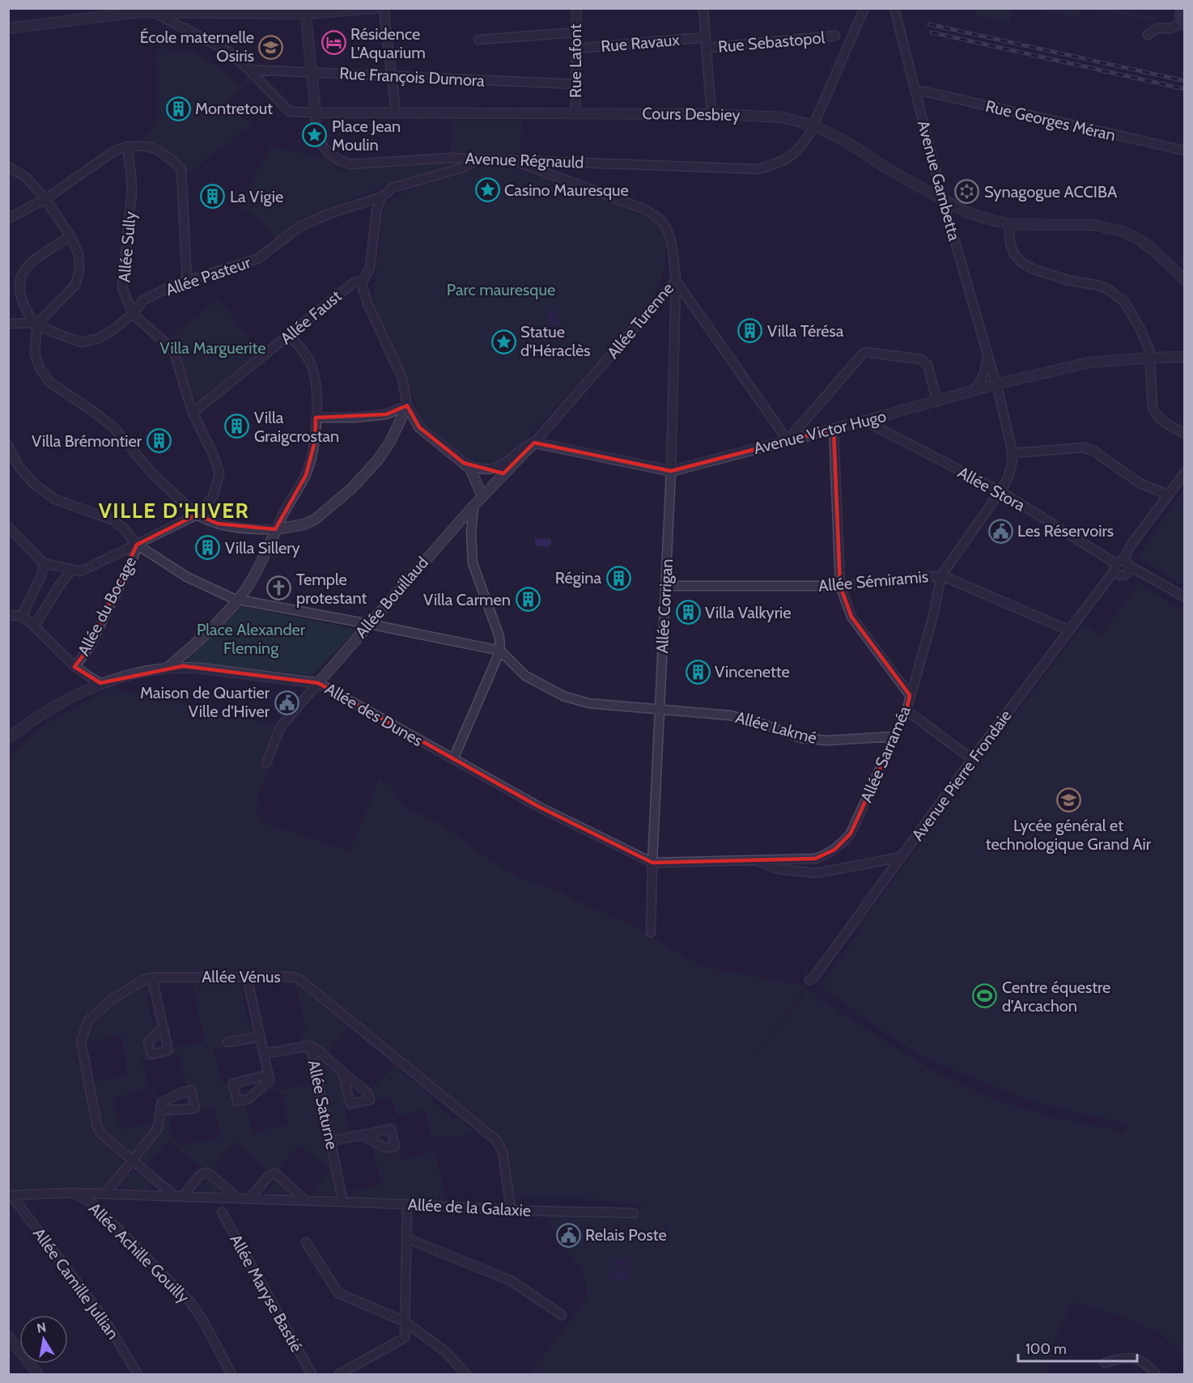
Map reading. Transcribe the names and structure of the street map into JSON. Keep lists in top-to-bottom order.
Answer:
{
  "streets": {
    "street": [
      "Rue Sebastopol",
      "Rue Ravaux",
      "Rue Lafont",
      "Rue François Dumora",
      "Cours Desbiey",
      "Rue Georges Méran",
      "Avenue Régnauld",
      "Avenue Gambetta",
      "Allée Sully",
      "Allée Pasteur",
      "Allée Faust",
      "Allée Turenne",
      "Avenue Victor Hugo",
      "Allée Stora",
      "Allée Sémiramis",
      "Allée Bouillaud",
      "Allée du Bocage",
      "Allée Corrigan",
      "Allée des Dunes",
      "Allée Lakmé",
      "Allée Sarraméa",
      "Avenue Pierre Frondaie",
      "Allée Vénus",
      "Allée Saturne",
      "Allée de la Galaxie",
      "Allée Achille Gouilly",
      "Allée Camille Jullian",
      "Allée Maryse Bastié"
    ]
  },
  "crossings": [
    ["Rue Ravaux", "Rue Lafont"],
    ["Rue Lafont", "Rue François Dumora"],
    ["Rue Lafont", "Cours Desbiey"],
    ["Rue François Dumora", "Cours Desbiey"],
    ["Cours Desbiey", "Avenue Régnauld"],
    ["Cours Desbiey", "Avenue Gambetta"],
    ["Rue Georges Méran", "Avenue Gambetta"],
    ["Avenue Régnauld", "Allée Pasteur"],
    ["Avenue Régnauld", "Allée Turenne"],
    ["Avenue Gambetta", "Avenue Victor Hugo"],
    ["Allée Sully", "Allée Pasteur"],
    ["Allée Sully", "Allée Faust"],
    ["Allée Turenne", "Avenue Victor Hugo"],
    ["Allée Turenne", "Allée Bouillaud"],
    ["Allée Turenne", "Allée Corrigan"],
    ["Avenue Victor Hugo", "Allée Stora"],
    ["Avenue Victor Hugo", "Allée Bouillaud"],
    ["Avenue Victor Hugo", "Allée Corrigan"],
    ["Avenue Victor Hugo", "Allée Sarraméa"],
    ["Allée Stora", "Avenue Pierre Frondaie"],
    ["Allée Sémiramis", "Allée Corrigan"],
    ["Allée Sémiramis", "Allée Sarraméa"],
    ["Allée Sémiramis", "Avenue Pierre Frondaie"],
    ["Allée Bouillaud", "Allée des Dunes"],
    ["Allée Corrigan", "Allée des Dunes"],
    ["Allée Corrigan", "Allée Lakmé"],
    ["Allée Corrigan", "Allée Sarraméa"],
    ["Allée des Dunes", "Allée Sarraméa"],
    ["Allée Lakmé", "Allée Sarraméa"],
    ["Allée Vénus", "Allée de la Galaxie"],
    ["Allée Saturne", "Allée de la Galaxie"],
    ["Allée de la Galaxie", "Allée Achille Gouilly"],
    ["Allée Achille Gouilly", "Allée Camille Jullian"]
  ],
  "districts": ["VILLE D'HIVER"],
  "parks": ["Parc mauresque", "Villa Marguerite", "Place Alexander Fleming"],
  "places": {
    "hotel": ["Résidence L'Aquarium"],
    "school or university": ["École maternelle Osiris", "Lycée général et technologique Grand Air"],
    "building": [
      "Montretout",
      "La Vigie",
      "Villa Térésa",
      "Villa Graigcrostan",
      "Villa Brémontier",
      "Villa Sillery",
      "Régina",
      "Villa Carmen",
      "Villa Valkyrie",
      "Vincenette"
    ],
    "place": ["Place Jean Moulin", "Casino Mauresque", "Statue d'Héraclès"],
    "synagogue": ["Synagogue ACCIBA"],
    "public building": ["Les Réservoirs", "Maison de Quartier Ville d'Hiver", "Relais Poste"],
    "church": ["Temple protestant"],
    "sports": ["Centre équestre d’Arcachon"]
  },
  "scale_bar": "100 m",
  "north": "top"
}
